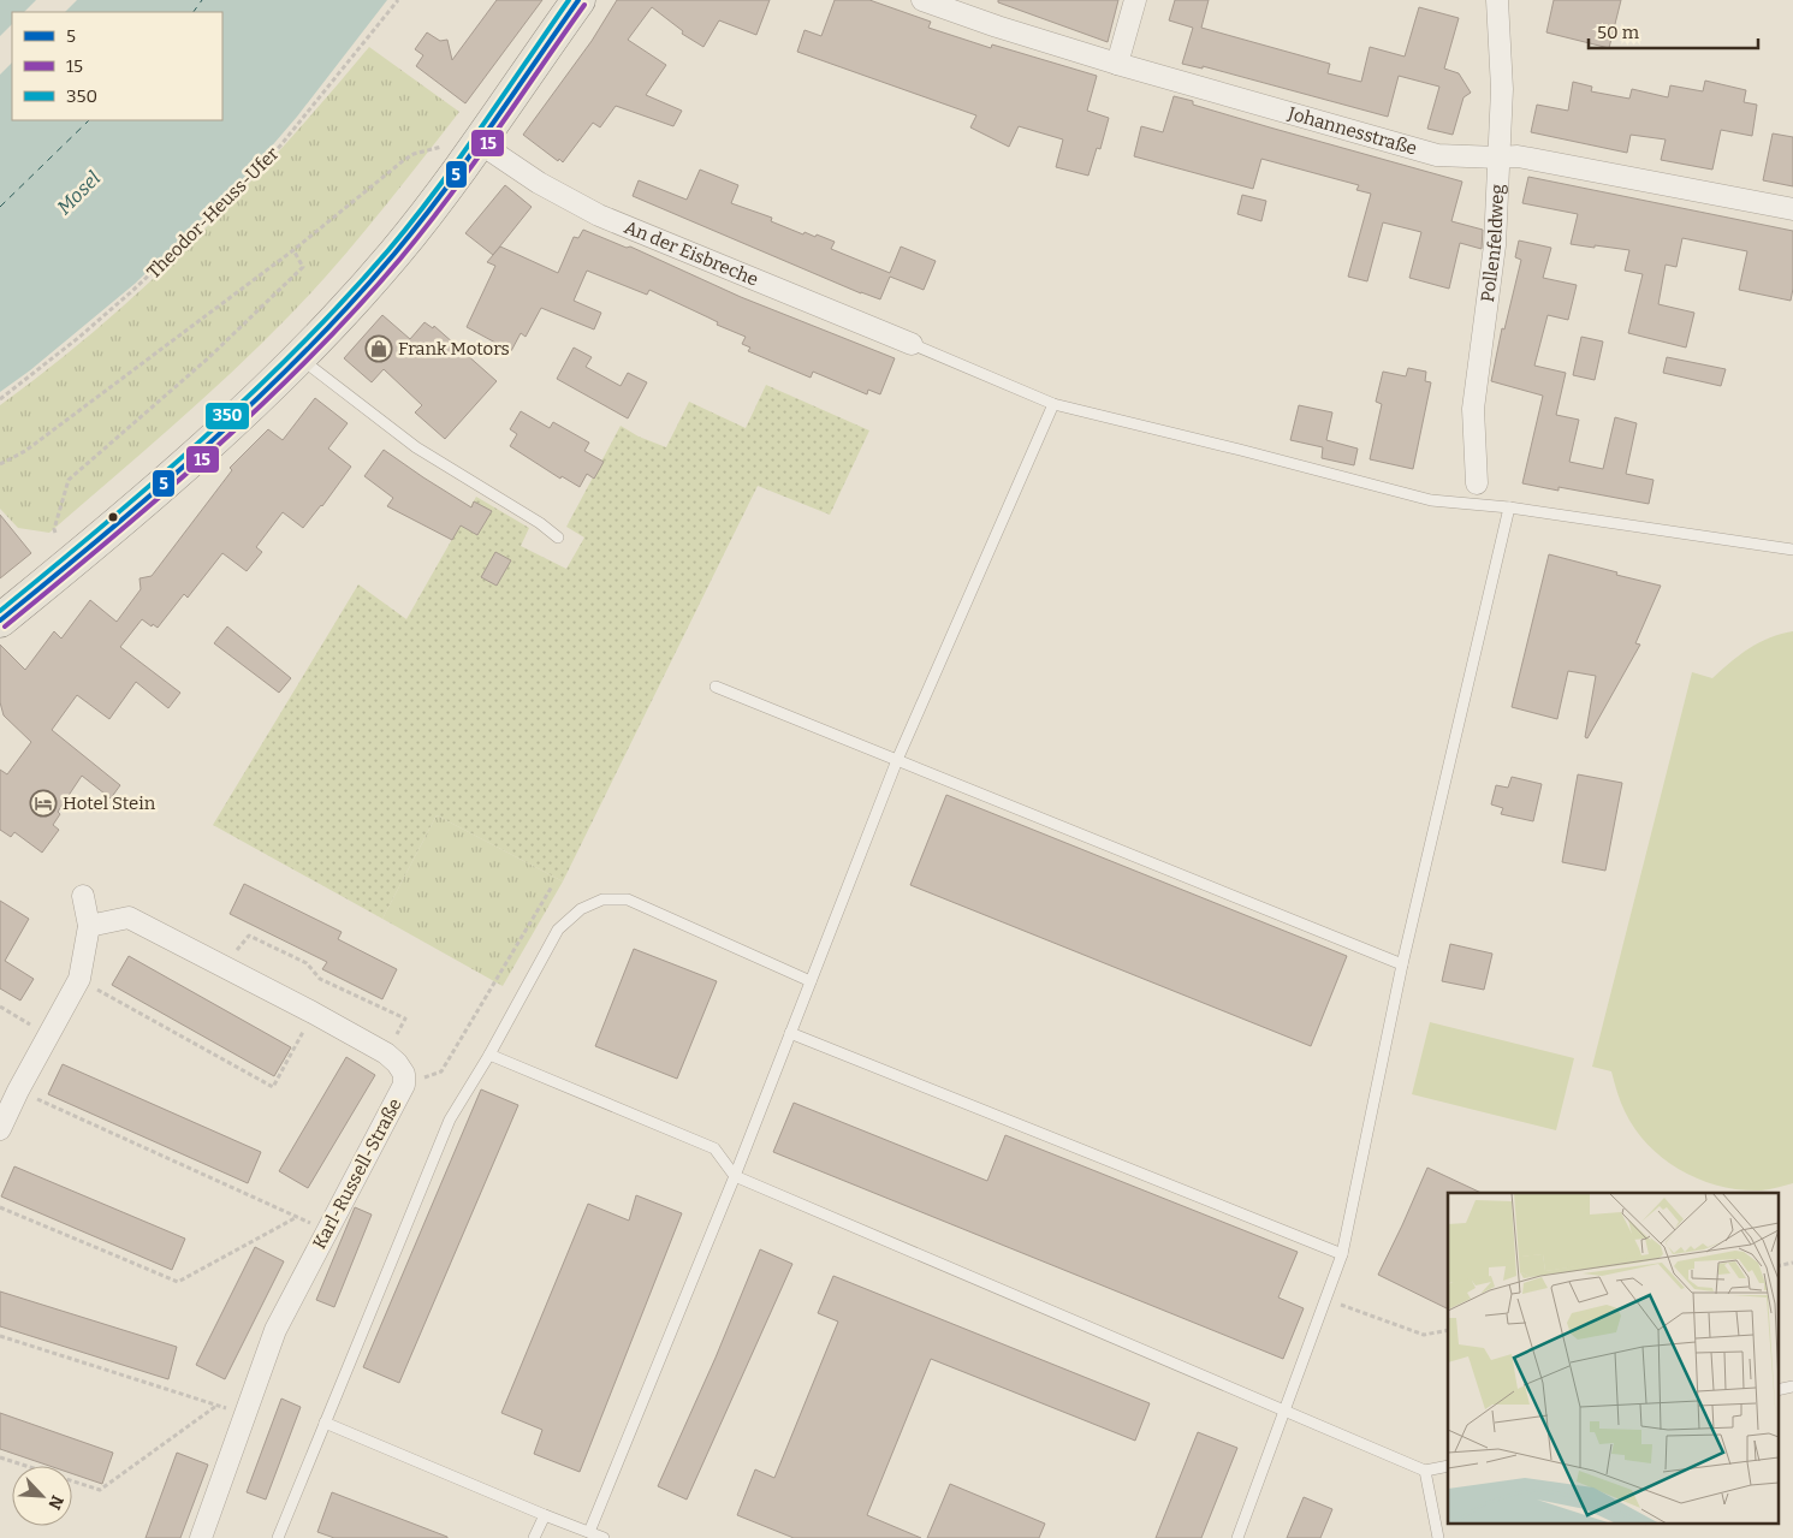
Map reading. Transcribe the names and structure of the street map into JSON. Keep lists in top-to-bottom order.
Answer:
{
  "streets": {
    "street": [
      "Johannesstraße",
      "Pollenfeldweg",
      "An der Eisbreche",
      "Karl-Russell-Straße"
    ],
    "path": ["Theodor-Heuss-Ufer"]
  },
  "crossings": [
    ["Johannesstraße", "Pollenfeldweg"]
  ],
  "water": ["Mosel"],
  "places": {
    "shop": ["Frank Motors"],
    "hotel": ["Hotel Stein"]
  },
  "lines": ["transit line 5", "transit line 350", "transit line 15"],
  "legend": ["5", "15", "350"],
  "scale_bar": "50 m",
  "north": "bottom right"
}
